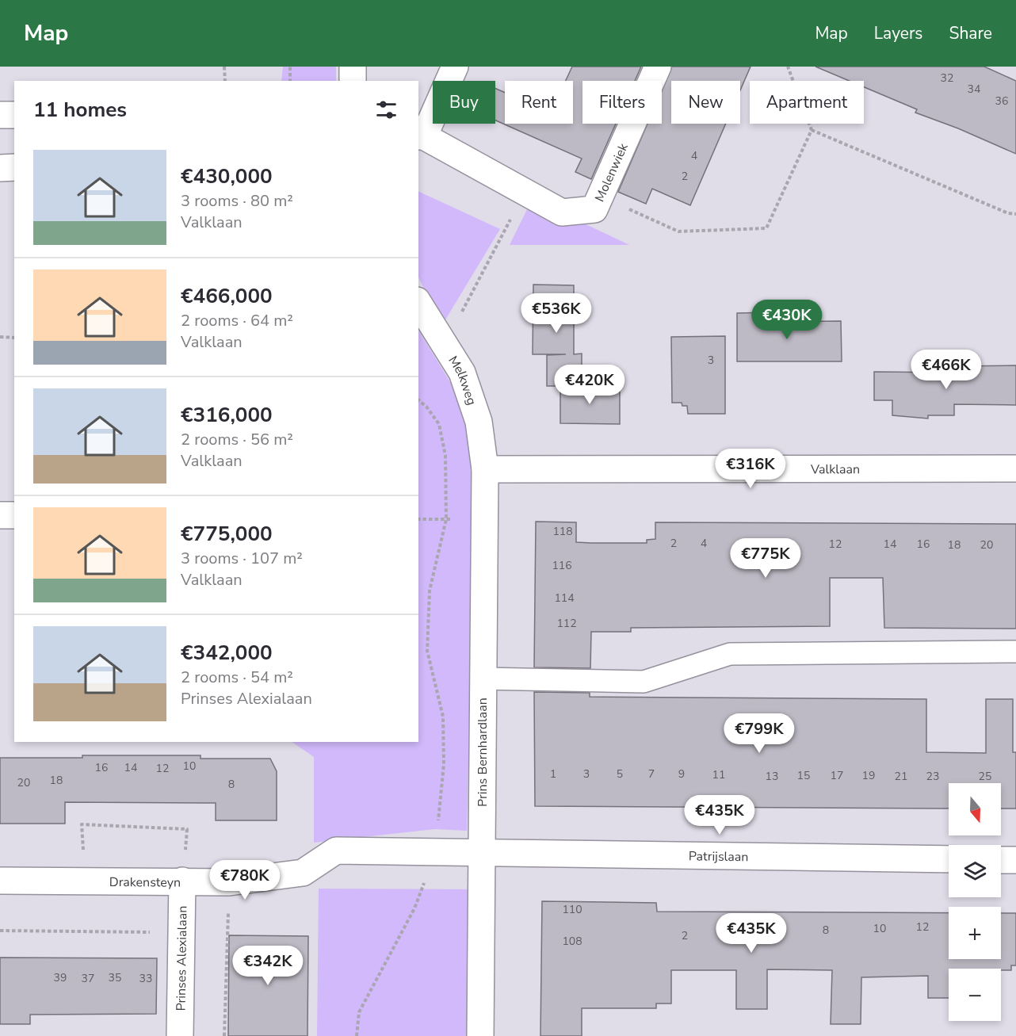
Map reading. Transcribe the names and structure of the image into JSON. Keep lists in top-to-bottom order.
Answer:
{
  "streets": {
    "street": [
      "Molenwiek",
      "Melkweg",
      "Valklaan",
      "Prins Bernhardlaan",
      "Patrijslaan",
      "Drakensteyn",
      "Prinses Alexialaan"
    ]
  },
  "crossings": [
    ["Melkweg", "Valklaan"],
    ["Melkweg", "Prins Bernhardlaan"],
    ["Valklaan", "Prins Bernhardlaan"],
    ["Prins Bernhardlaan", "Patrijslaan"],
    ["Prins Bernhardlaan", "Drakensteyn"],
    ["Patrijslaan", "Drakensteyn"],
    ["Drakensteyn", "Prinses Alexialaan"]
  ],
  "house_numbers": [
    "32",
    "34",
    "36",
    "4",
    "2",
    "3",
    "118",
    "2",
    "4",
    "12",
    "14",
    "16",
    "18",
    "20",
    "116",
    "114",
    "112",
    "10",
    "16",
    "14",
    "12",
    "1",
    "3",
    "5",
    "7",
    "9",
    "11",
    "15",
    "17",
    "19",
    "13",
    "21",
    "23",
    "25",
    "18",
    "20",
    "8",
    "110",
    "12",
    "10",
    "8",
    "2",
    "108",
    "39",
    "35",
    "37",
    "33"
  ],
  "north": "bottom",
  "page": {
    "header": "Map",
    "nav": ["Map", "Layers", "Share"],
    "chip": [
      "Buy",
      "Rent",
      "Filters",
      "New",
      "Apartment"
    ],
    "heading": "11 homes",
    "list": [
      {
        "name": "€430,000",
        "note": "3 rooms · 80 m² · Valklaan"
      },
      {
        "name": "€466,000",
        "note": "2 rooms · 64 m² · Valklaan"
      },
      {
        "name": "€316,000",
        "note": "2 rooms · 56 m² · Valklaan"
      },
      {
        "name": "€775,000",
        "note": "3 rooms · 107 m² · Valklaan"
      },
      {
        "name": "€342,000",
        "note": "2 rooms · 54 m² · Prinses Alexialaan"
      }
    ],
    "price": [
      "€536K",
      "€430K",
      "€466K",
      "€420K",
      "€316K",
      "€775K",
      "€799K",
      "€435K",
      "€780K",
      "€435K",
      "€342K"
    ],
    "map_buttons": ["+", "−"]
  }
}
